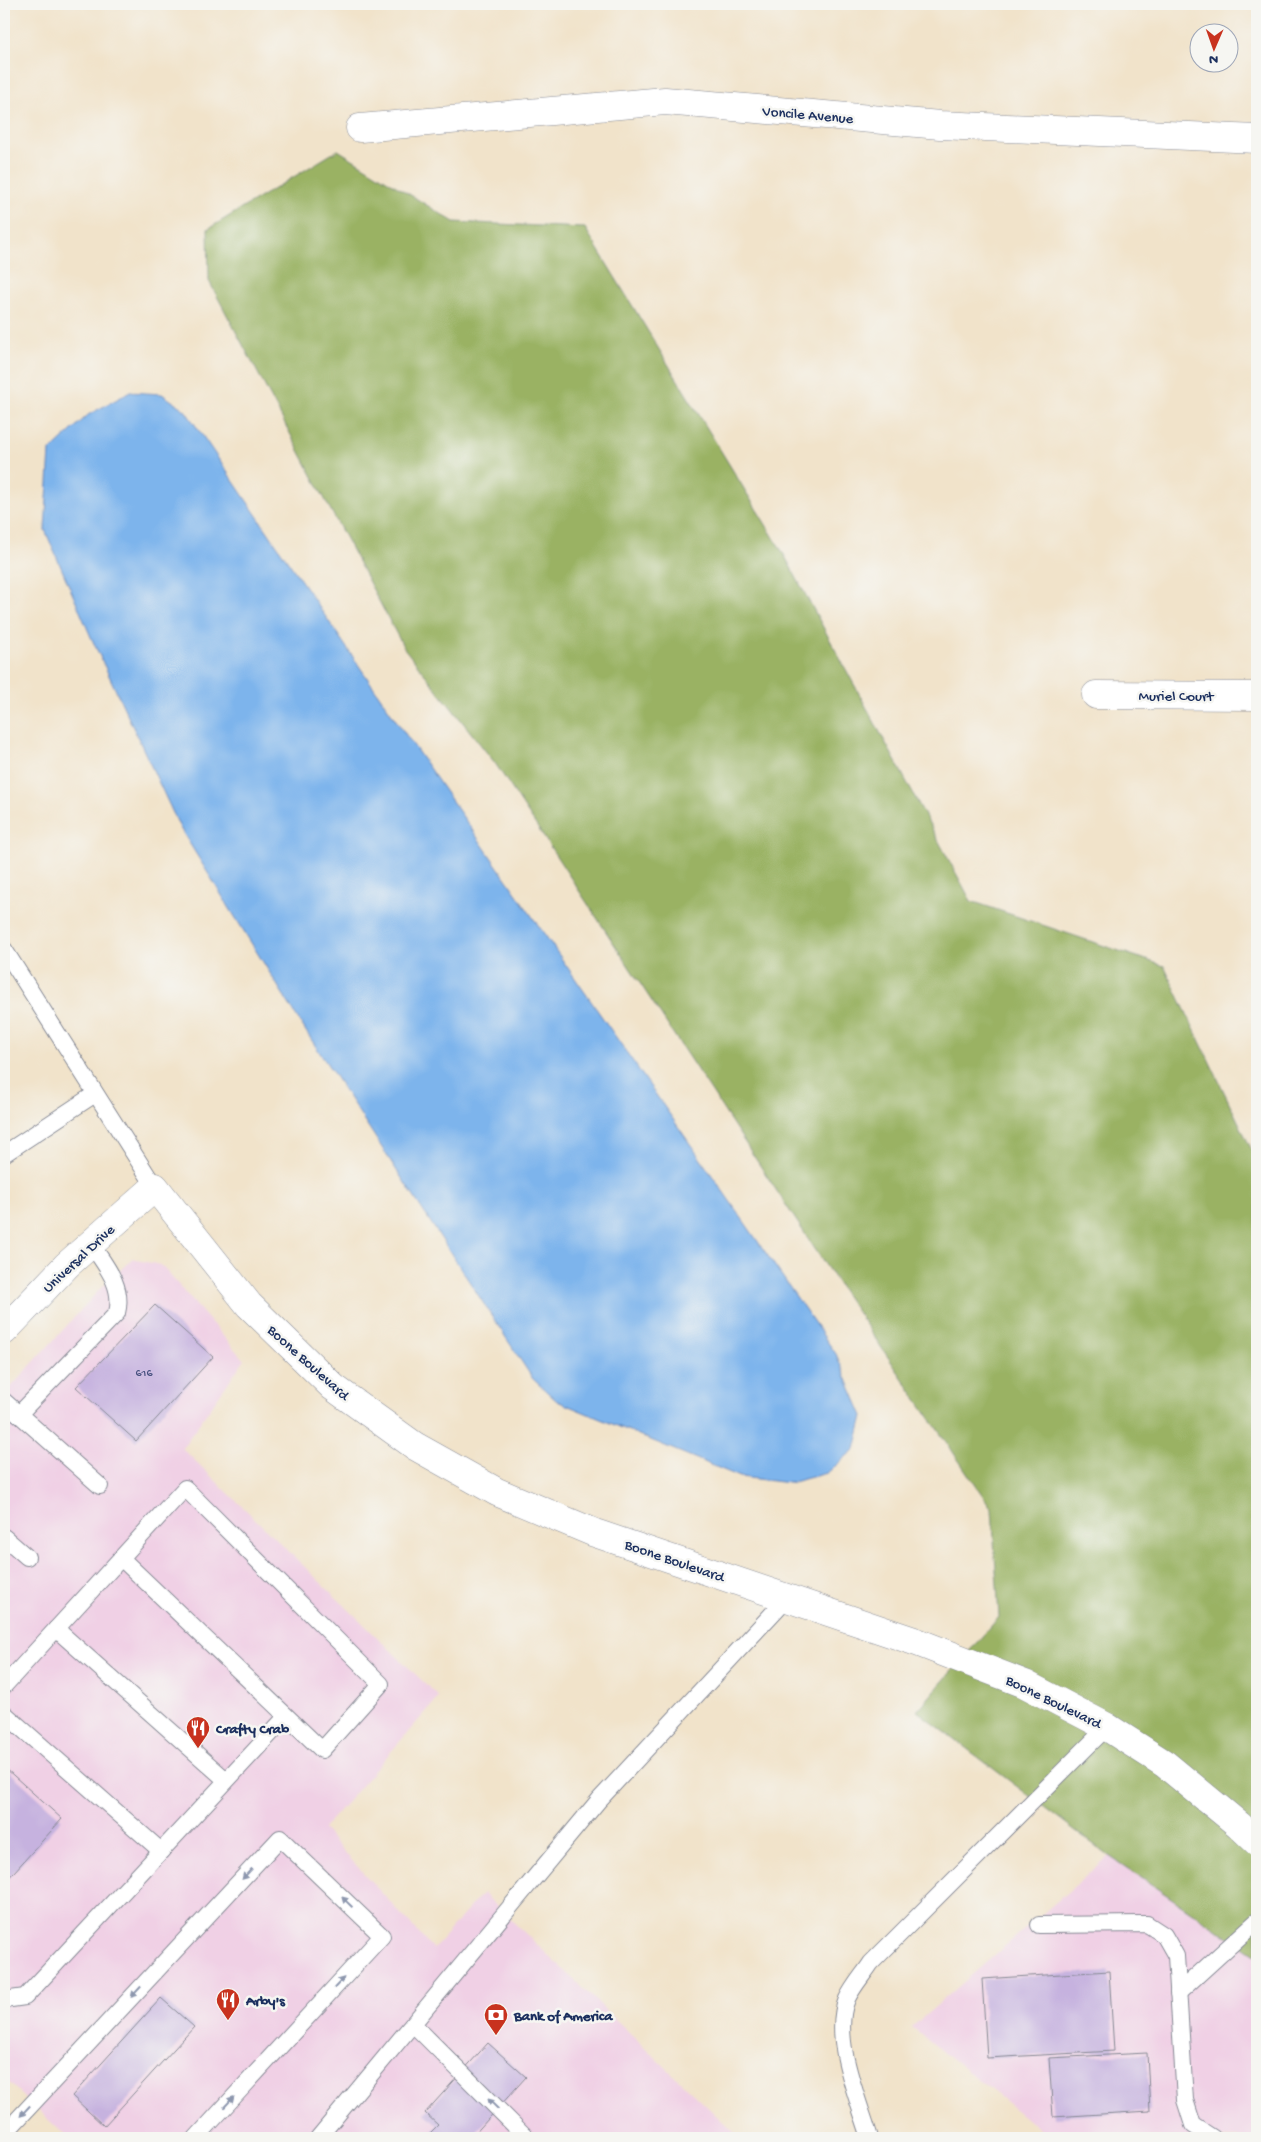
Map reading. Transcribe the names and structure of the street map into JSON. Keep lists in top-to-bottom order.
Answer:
{
  "streets": {
    "street": [
      "Voncile Avenue",
      "Muriel Court",
      "Universal Drive",
      "Boone Boulevard"
    ]
  },
  "crossings": [
    ["Universal Drive", "Boone Boulevard"]
  ],
  "places": {
    "restaurant": ["Crafty Crab", "Arby's"],
    "bank": ["Bank of America"]
  },
  "house_numbers": ["616"],
  "north": "bottom"
}
